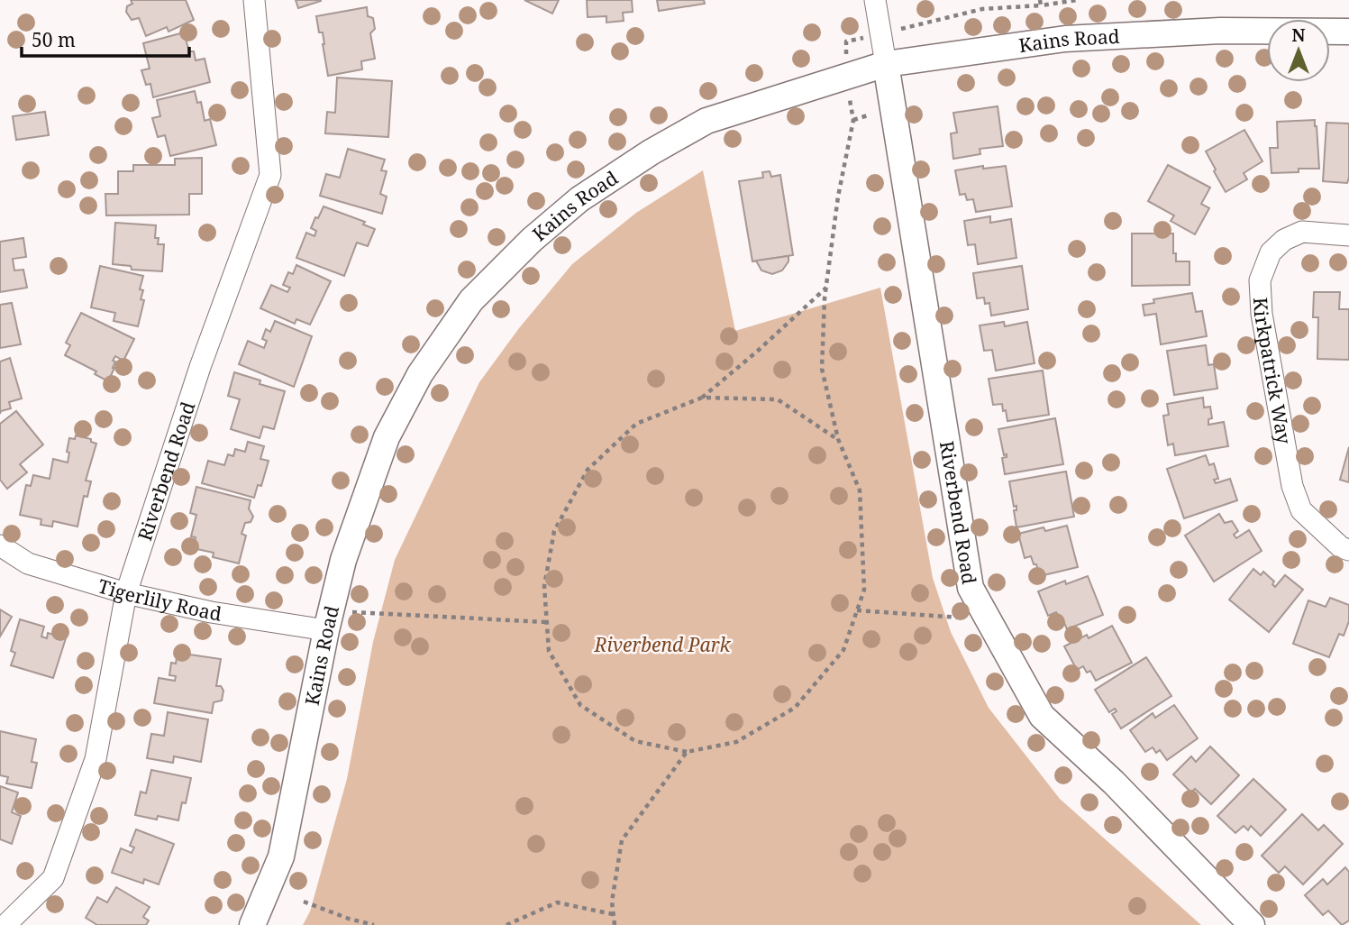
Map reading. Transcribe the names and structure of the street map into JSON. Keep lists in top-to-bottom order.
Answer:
{
  "streets": {
    "street": [
      "Kains Road",
      "Kirkpatrick Way",
      "Riverbend Road",
      "Tigerlily Road"
    ]
  },
  "crossings": [
    ["Kains Road", "Riverbend Road"],
    ["Kains Road", "Tigerlily Road"],
    ["Riverbend Road", "Tigerlily Road"]
  ],
  "parks": ["Riverbend Park"],
  "scale_bar": "50 m",
  "north": "top"
}
